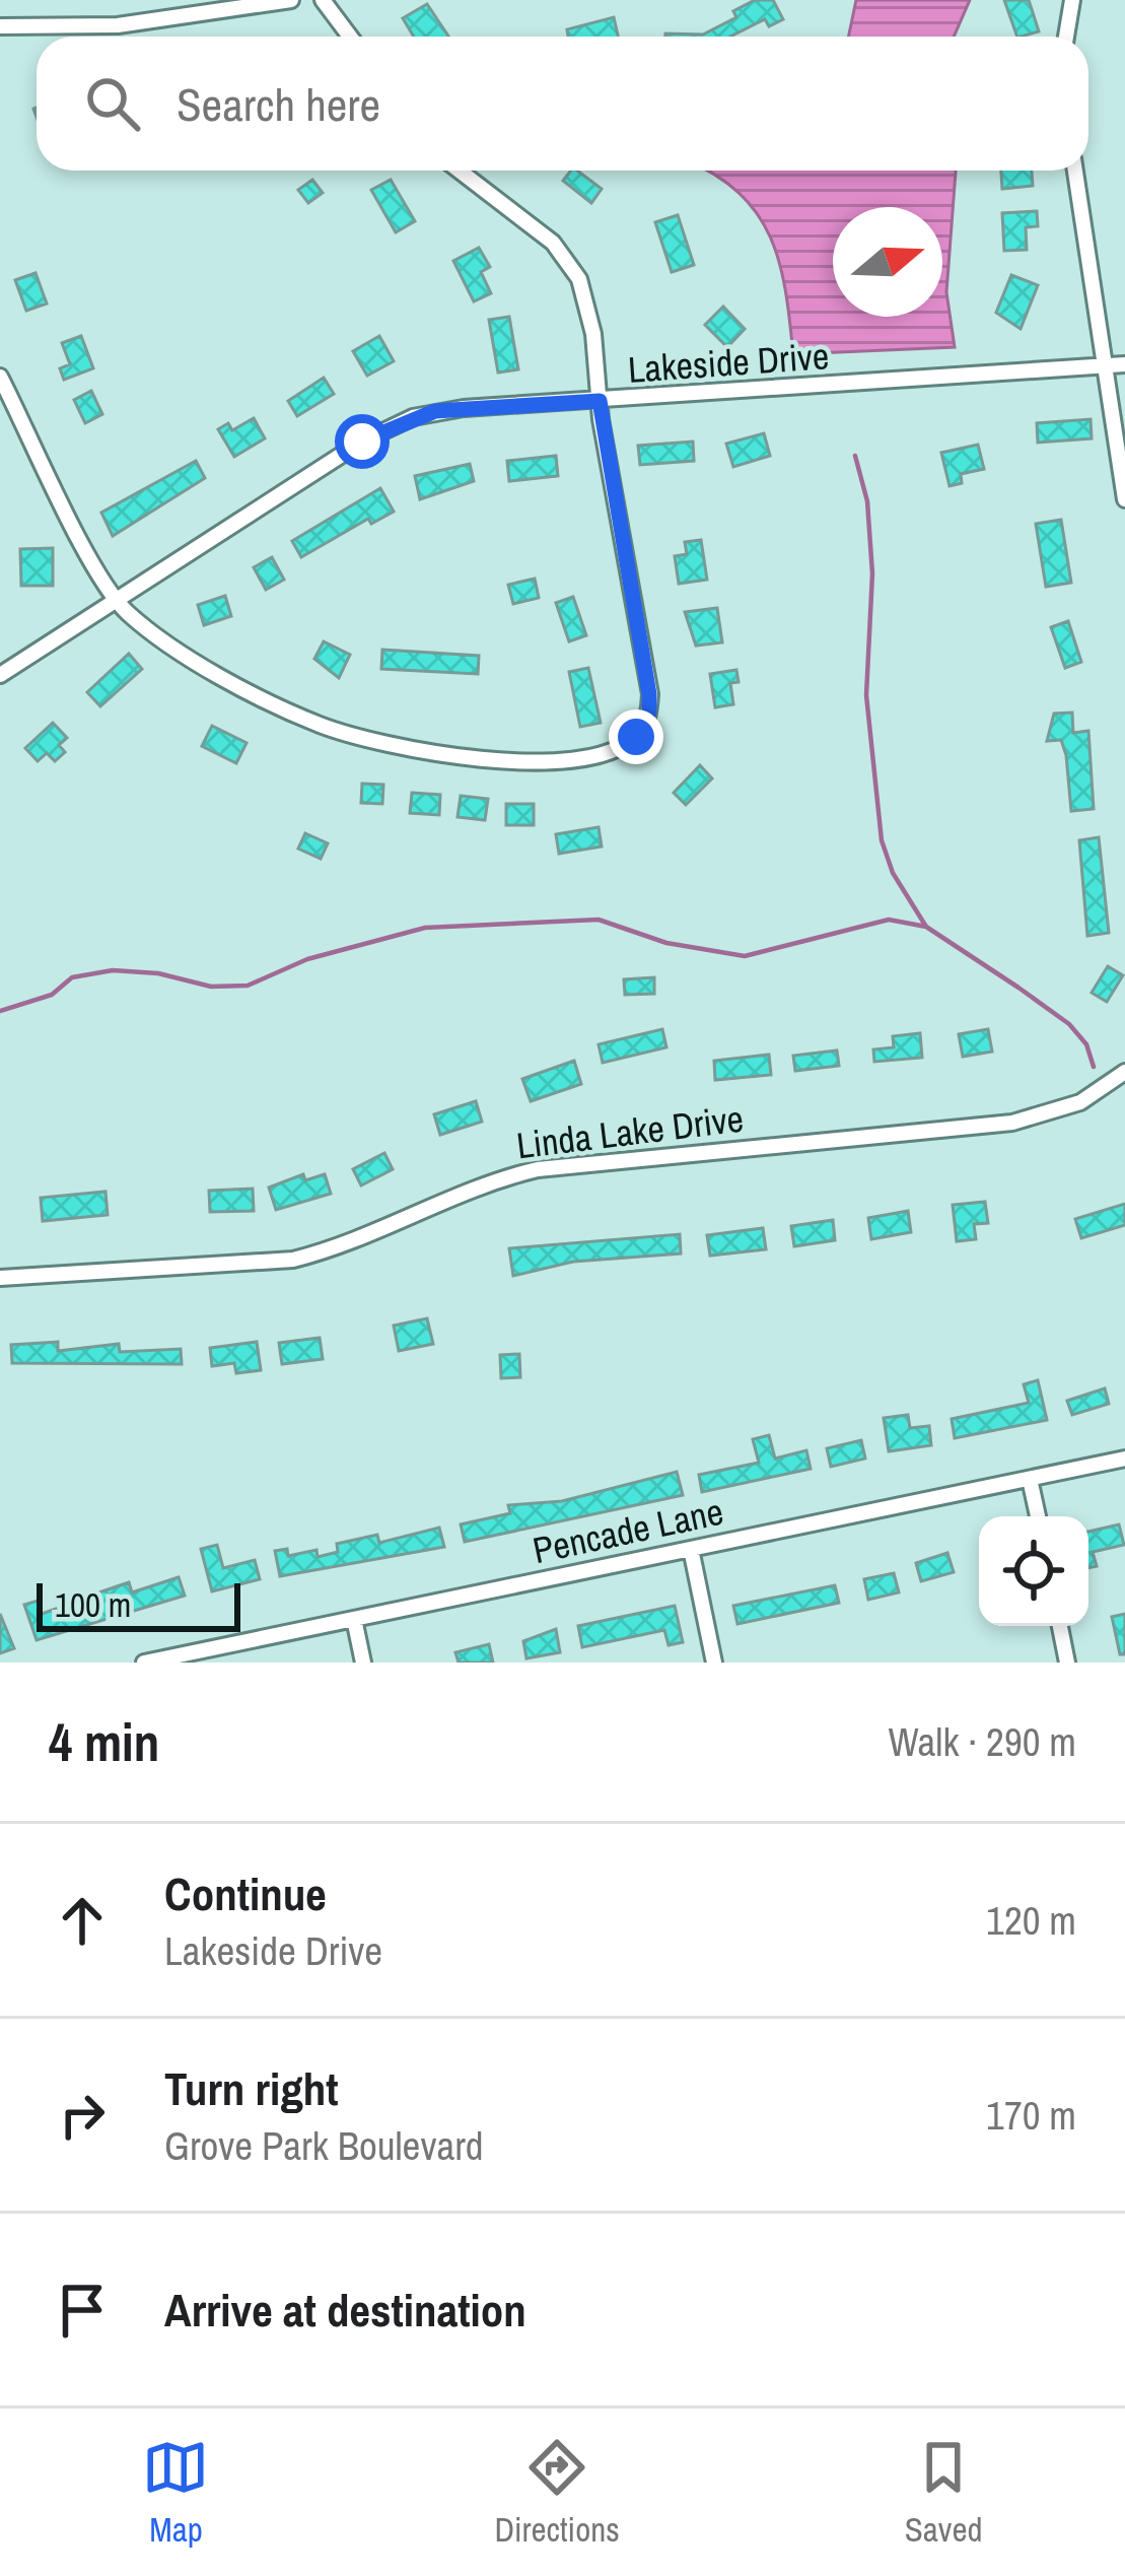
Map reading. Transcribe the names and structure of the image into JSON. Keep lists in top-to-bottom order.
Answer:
{
  "streets": {
    "street": ["Lakeside Drive", "Linda Lake Drive", "Pencade Lane"]
  },
  "scale_bar": "100 m",
  "north": "right",
  "page": {
    "search": "Search here",
    "scale": "100 m",
    "heading": ["4 min", "Walk · 290 m"],
    "list": [
      ["Continue", "Lakeside Drive", "120 m"],
      ["Turn right", "Grove Park Boulevard", "170 m"],
      "Arrive at destination"
    ],
    "nav": ["Map", "Directions", "Saved"]
  }
}
